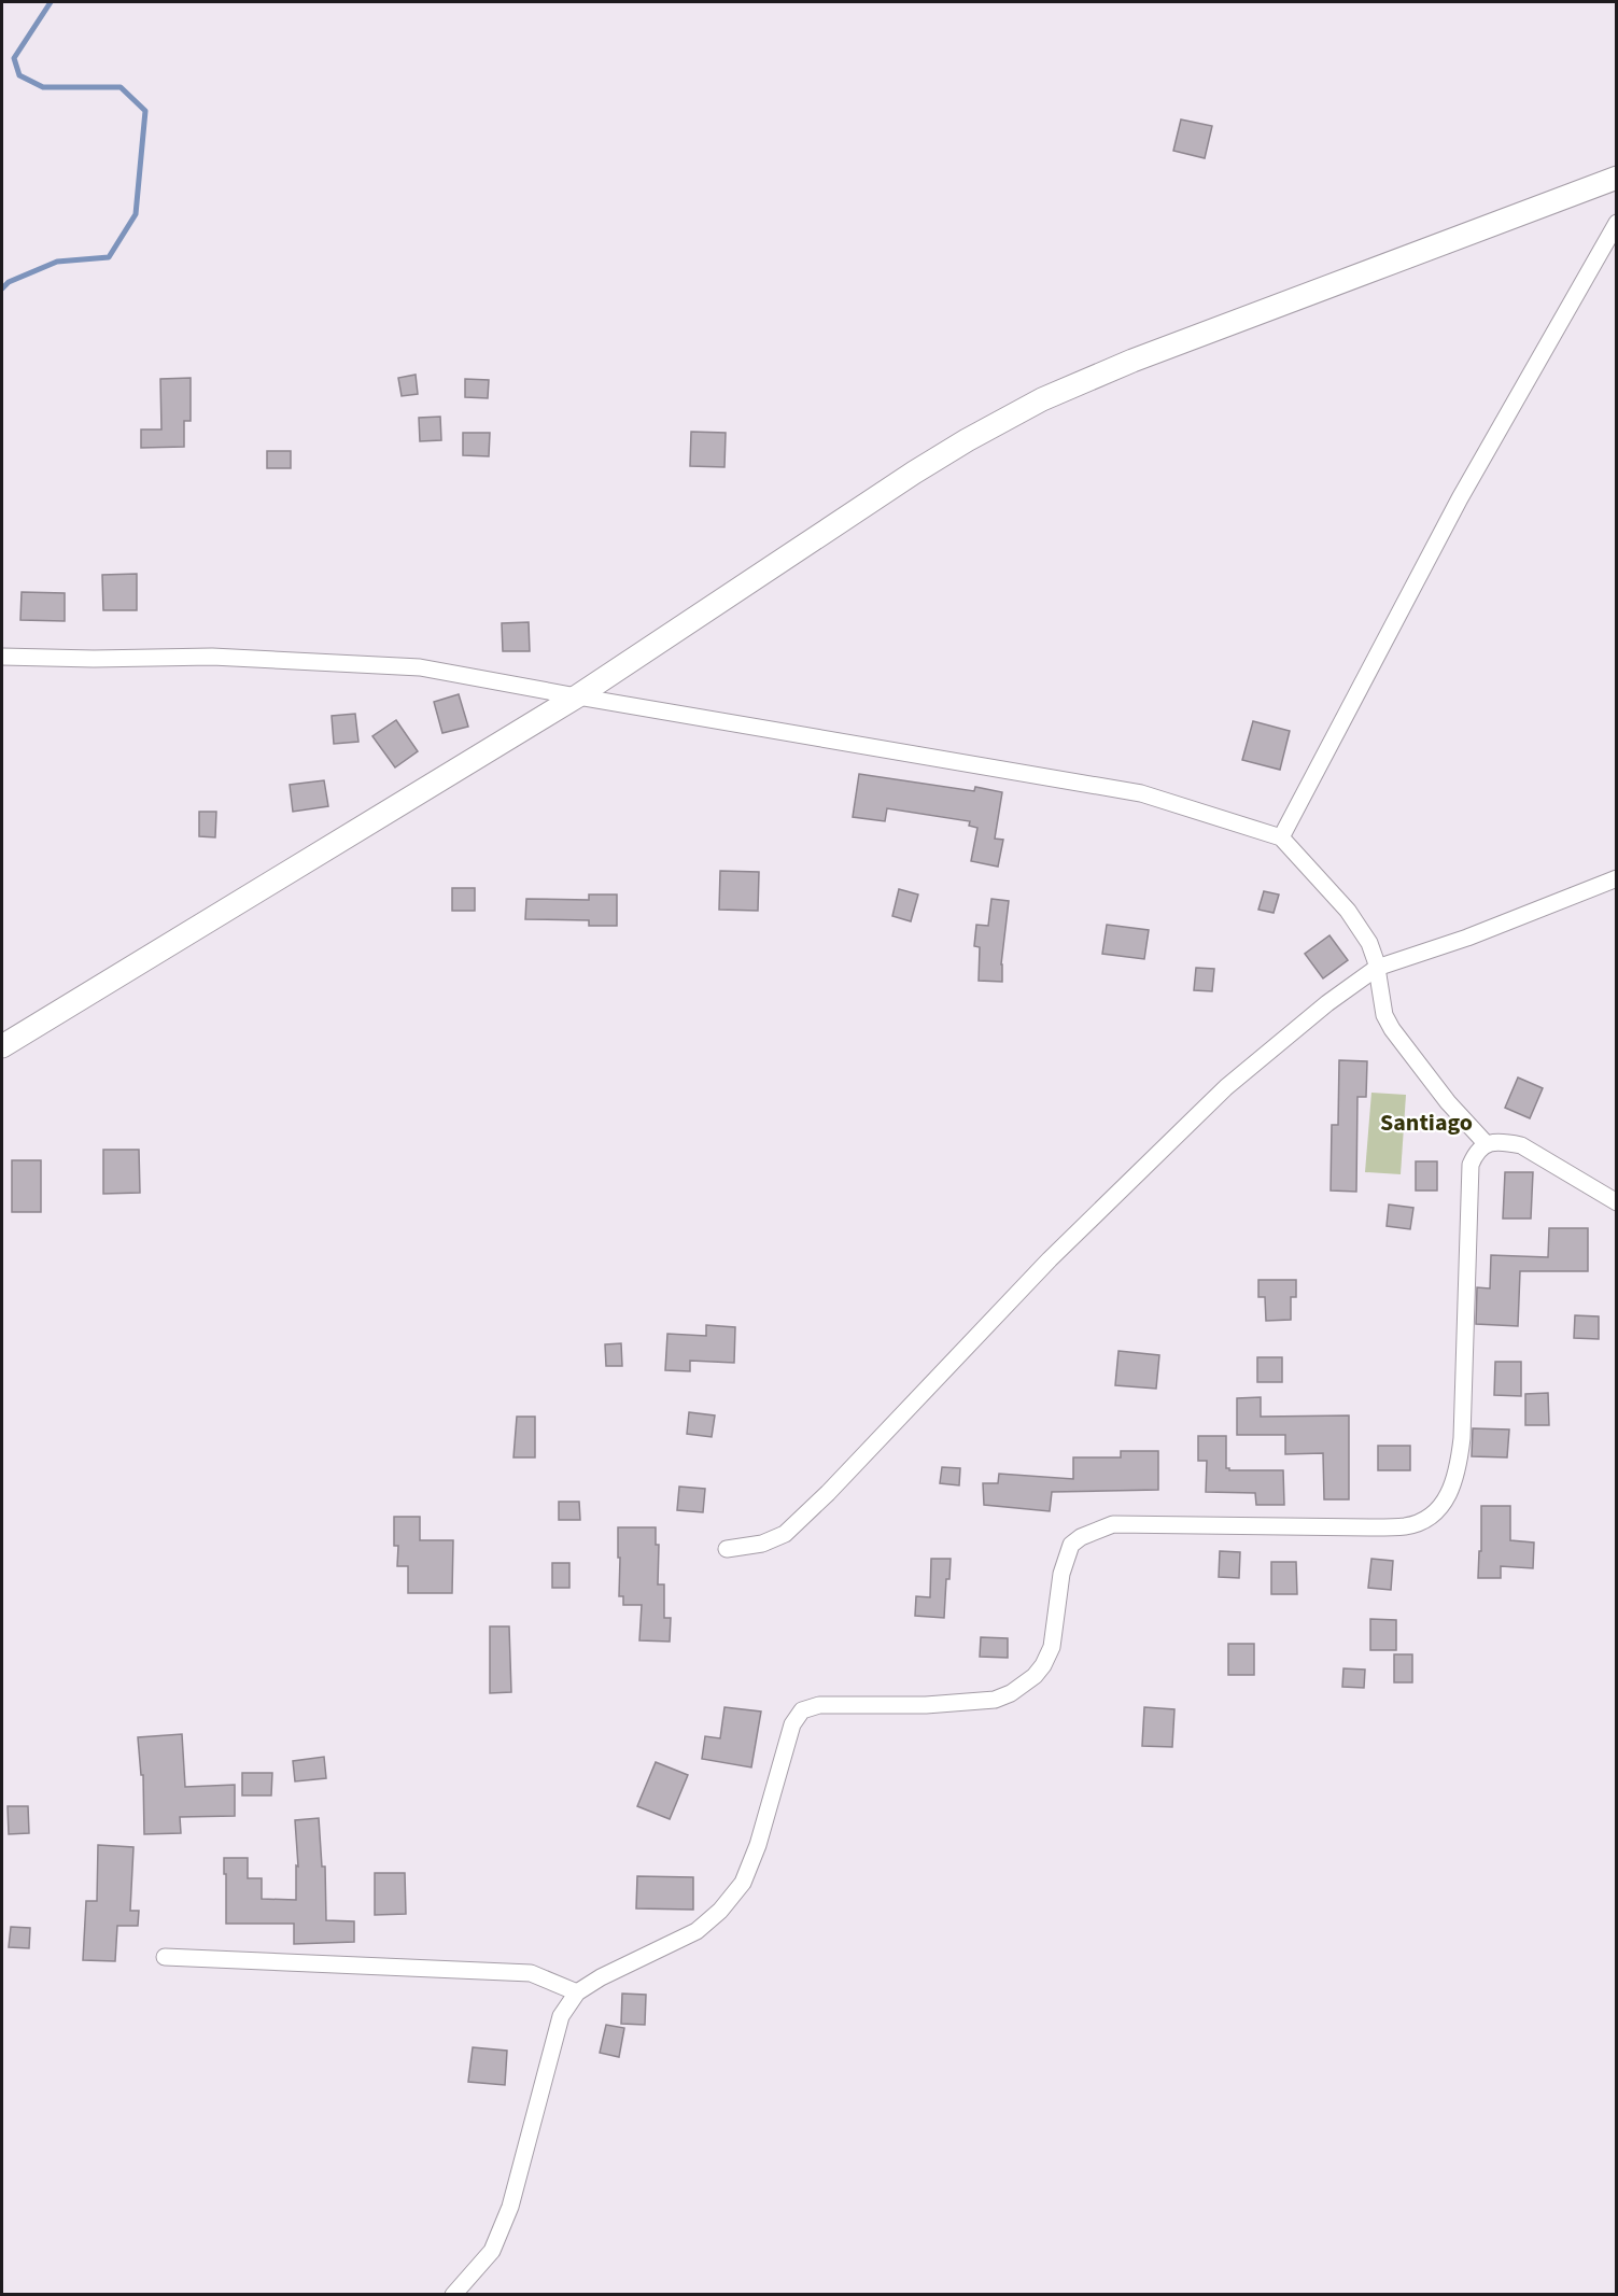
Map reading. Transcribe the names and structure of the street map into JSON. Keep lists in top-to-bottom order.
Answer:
{
  "districts": ["Santiago"]
}
